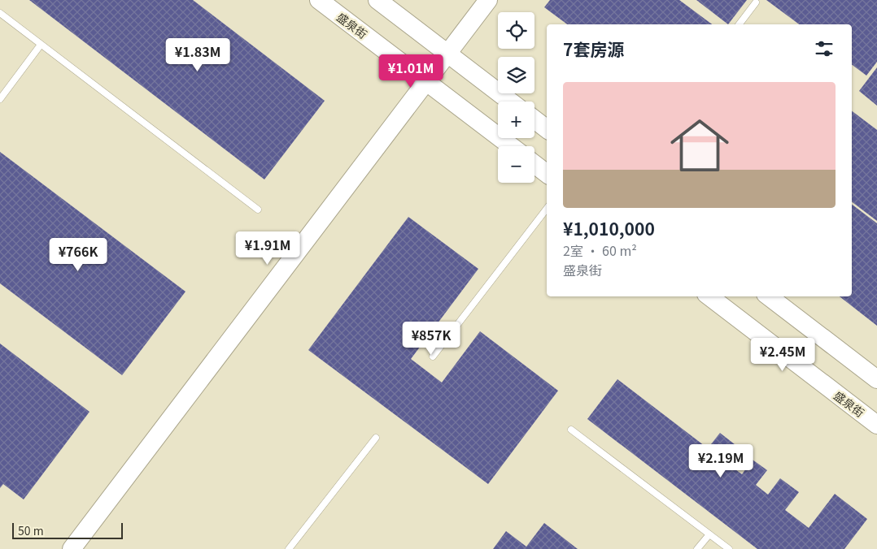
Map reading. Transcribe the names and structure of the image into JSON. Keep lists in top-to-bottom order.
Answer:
{
  "streets": {
    "main road": ["盛泉街"]
  },
  "scale_bar": "50 m",
  "page": {
    "map_buttons": ["+", "−"],
    "heading": "7套房源",
    "price": [
      "¥1.83M",
      "¥1.01M",
      "¥1.91M",
      "¥766K",
      "¥857K",
      "¥2.45M",
      "¥2.19M"
    ],
    "list": [
      {
        "name": "¥1,010,000",
        "note": "2室 · 60 m² · 盛泉街"
      }
    ],
    "scale": "50 m"
  }
}
